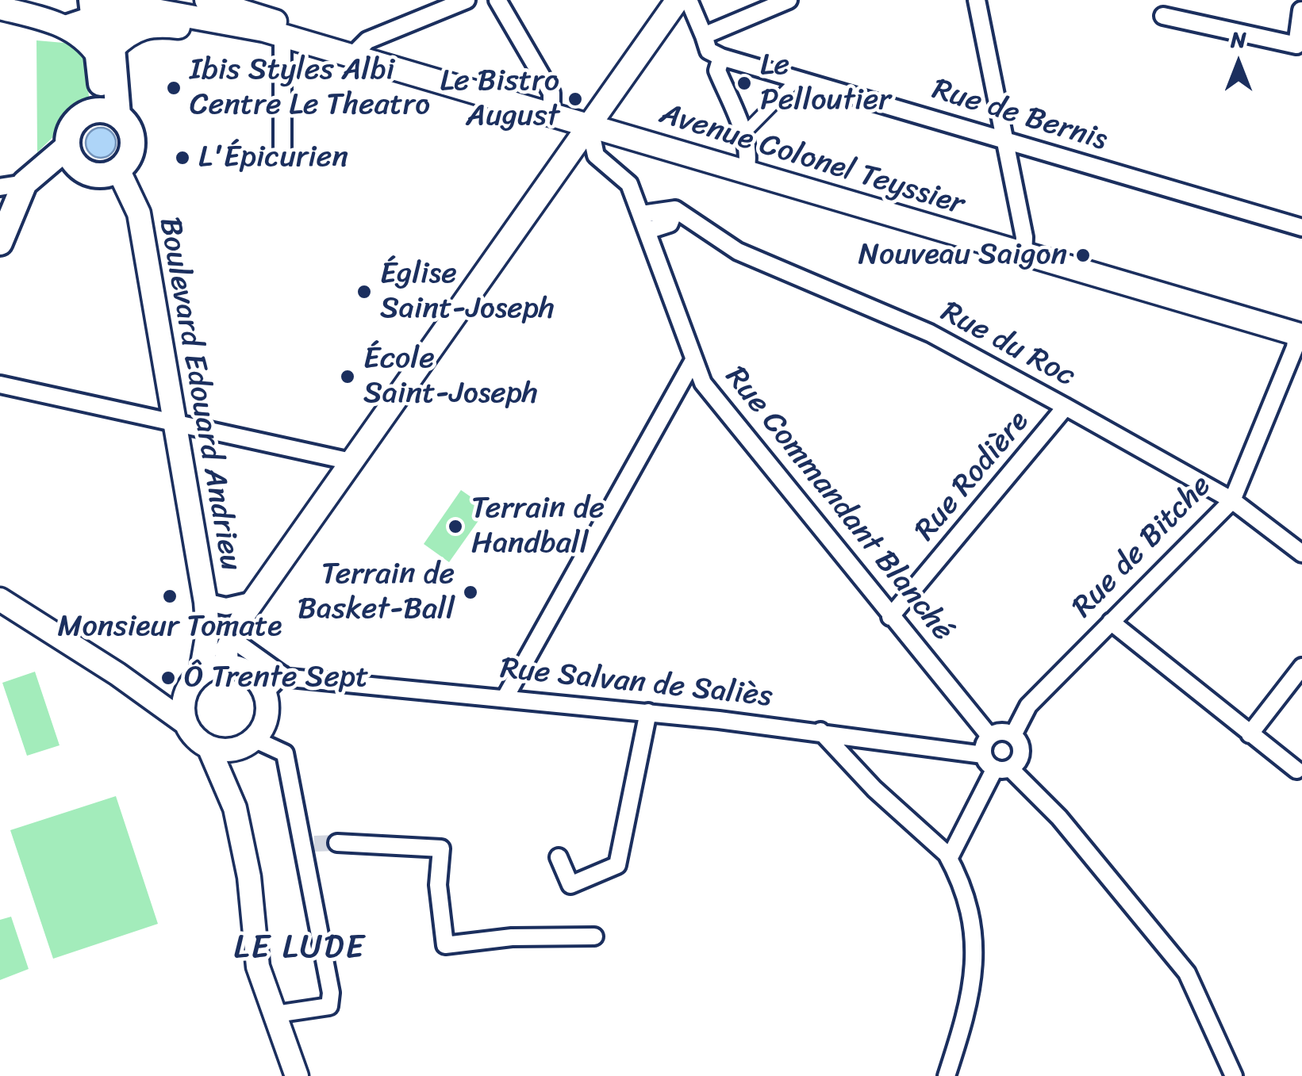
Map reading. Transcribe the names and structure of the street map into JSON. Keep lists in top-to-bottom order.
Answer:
{
  "streets": {
    "main road": ["Avenue Colonel Teyssier", "Boulevard Edouard Andrieu"],
    "street": [
      "Rue de Bernis",
      "Rue du Roc",
      "Rue Rodière",
      "Rue Commandant Blanché",
      "Rue de Bitche",
      "Rue Salvan de Saliès"
    ]
  },
  "crossings": [
    ["Avenue Colonel Teyssier", "Rue Commandant Blanché"],
    ["Avenue Colonel Teyssier", "Rue de Bitche"],
    ["Rue du Roc", "Rue Rodière"],
    ["Rue du Roc", "Rue de Bitche"],
    ["Rue Rodière", "Rue Commandant Blanché"],
    ["Rue Commandant Blanché", "Rue de Bitche"],
    ["Rue Commandant Blanché", "Rue Salvan de Saliès"],
    ["Rue de Bitche", "Rue Salvan de Saliès"]
  ],
  "districts": ["LE LUDE"],
  "places": [
    "Le Pelloutier",
    "Ibis Styles Albi Centre Le Theatro",
    "Le Bistro August",
    "L'Épicurien",
    "Nouveau Saigon",
    "Église Saint-Joseph",
    "École Saint-Joseph",
    "Terrain de Handball",
    "Terrain de Basket-Ball",
    "Monsieur Tomate",
    "Ô Trente Sept"
  ],
  "north": "top"
}
